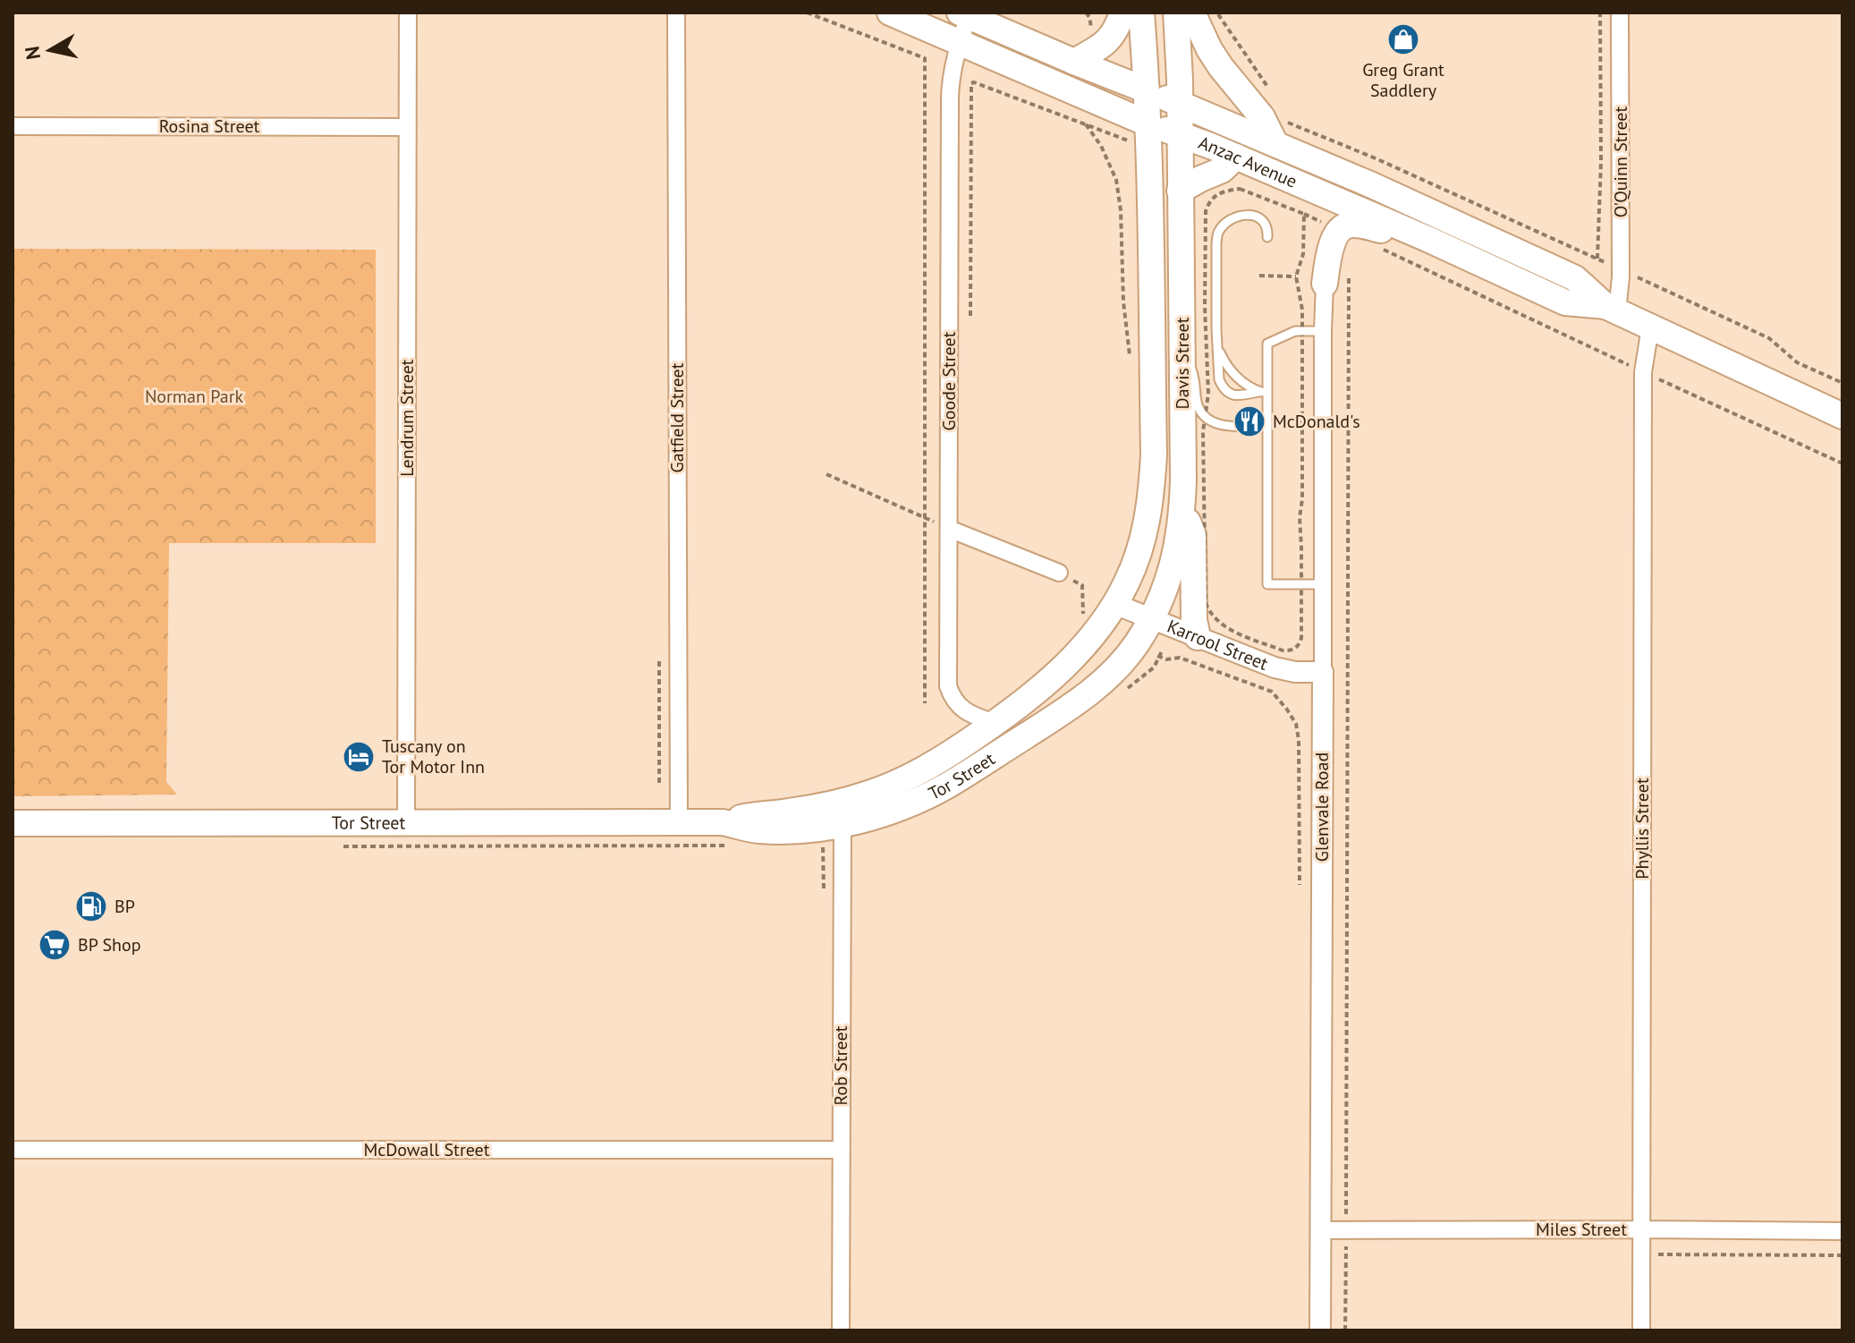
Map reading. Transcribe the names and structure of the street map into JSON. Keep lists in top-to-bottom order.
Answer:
{
  "streets": {
    "main road": ["Anzac Avenue", "Davis Street", "Tor Street"],
    "street": [
      "Rosina Street",
      "O'Quinn Street",
      "Goode Street",
      "Lendrum Street",
      "Gatfield Street",
      "Karrool Street",
      "Glenvale Road",
      "Phyllis Street",
      "Rob Street",
      "McDowall Street",
      "Miles Street"
    ]
  },
  "crossings": [
    ["Rosina Street", "Lendrum Street"],
    ["Anzac Avenue", "O'Quinn Street"],
    ["Anzac Avenue", "Davis Street"],
    ["Anzac Avenue", "Goode Street"],
    ["Anzac Avenue", "Phyllis Street"],
    ["Davis Street", "Karrool Street"],
    ["Davis Street", "Tor Street"],
    ["Goode Street", "Tor Street"],
    ["Lendrum Street", "Tor Street"],
    ["Gatfield Street", "Tor Street"],
    ["Karrool Street", "Tor Street"],
    ["Karrool Street", "Glenvale Road"],
    ["Tor Street", "Rob Street"],
    ["Glenvale Road", "Miles Street"],
    ["Phyllis Street", "Miles Street"],
    ["Rob Street", "McDowall Street"]
  ],
  "parks": ["Norman Park"],
  "places": {
    "shop": ["Greg Grant Saddlery"],
    "restaurant": ["McDonald's"],
    "hotel": ["Tuscany on Tor Motor Inn"],
    "fuel station": ["BP"],
    "supermarket": ["BP Shop"]
  },
  "north": "left"
}
